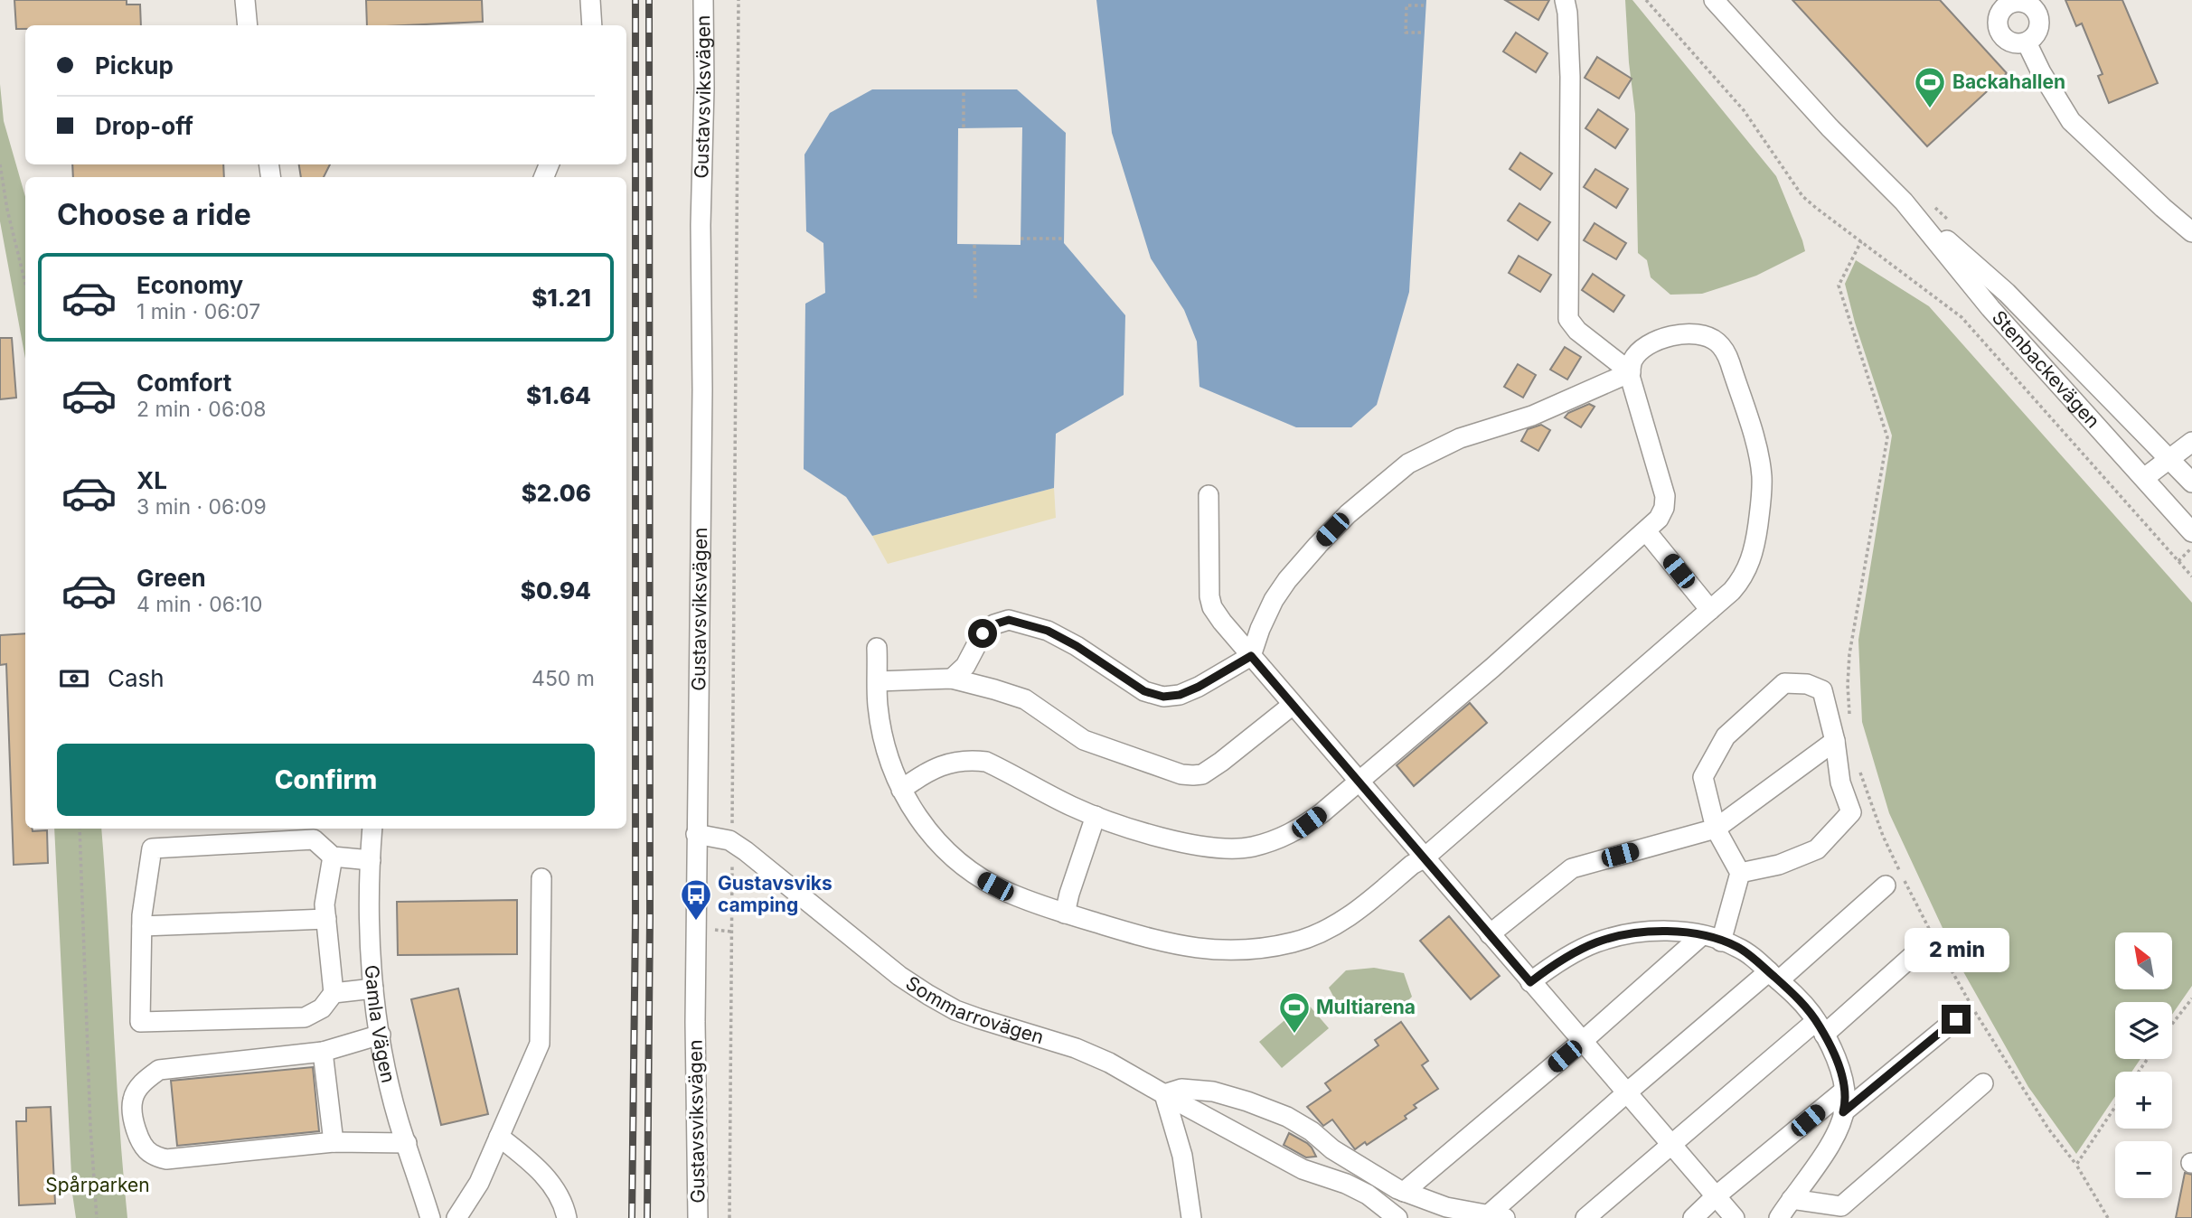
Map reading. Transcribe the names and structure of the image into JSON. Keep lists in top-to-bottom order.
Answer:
{
  "streets": {
    "street": [
      "Gustavsviksvägen",
      "Stenbackevägen",
      "Sommarrovägen",
      "Gamla Vägen"
    ]
  },
  "crossings": [
    ["Gustavsviksvägen", "Sommarrovägen"]
  ],
  "parks": ["Spårparken"],
  "places": {
    "sports": ["Backahallen", "Multiarena"],
    "bus stop": ["Gustavsviks camping"]
  },
  "north": "top left",
  "page": {
    "banner": ["Pickup", "Drop-off"],
    "heading": "Choose a ride",
    "list": [
      {
        "name": "Economy",
        "note": "1 min · 06:07",
        "value": "$1.21"
      },
      {
        "name": "Comfort",
        "note": "2 min · 06:08",
        "value": "$1.64"
      },
      {
        "name": "XL",
        "note": "3 min · 06:09",
        "value": "$2.06"
      },
      {
        "name": "Green",
        "note": "4 min · 06:10",
        "value": "$0.94"
      }
    ],
    "pay": ["Cash", "450 m"],
    "buttons": "Confirm",
    "bubble": "2 min",
    "map_buttons": ["+", "−"]
  }
}
